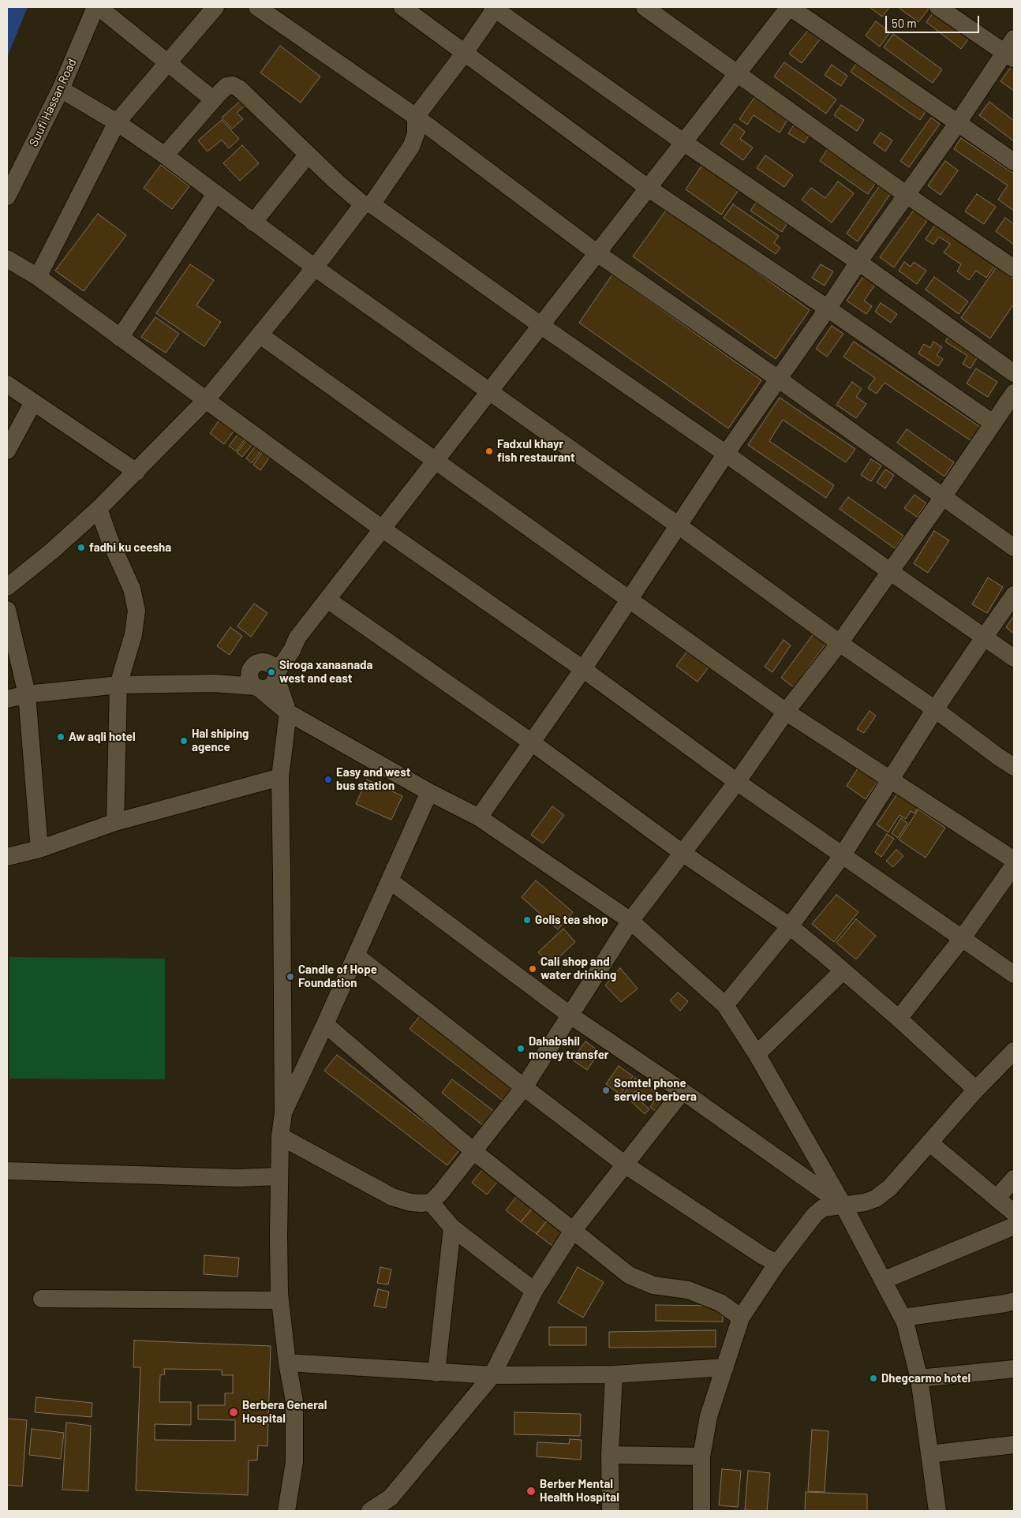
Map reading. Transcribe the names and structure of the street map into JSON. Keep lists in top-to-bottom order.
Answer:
{
  "streets": {
    "street": ["Suufi Hassan Road"]
  },
  "places": [
    "Fadxul khayr fish restaurant",
    "fadhi ku ceesha",
    "Siroga xanaanada west and east",
    "Aw aqli hotel",
    "Hal shiping agence",
    "Easy and west bus station",
    "Golis tea shop",
    "Cali shop and water drinking",
    "Candle of Hope Foundation",
    "Dahabshil money transfer",
    "Somtel phone service berbera",
    "Dhegcarmo hotel",
    "Berbera General Hospital",
    "Berber Mental Health Hospital"
  ],
  "scale_bar": "50 m"
}
